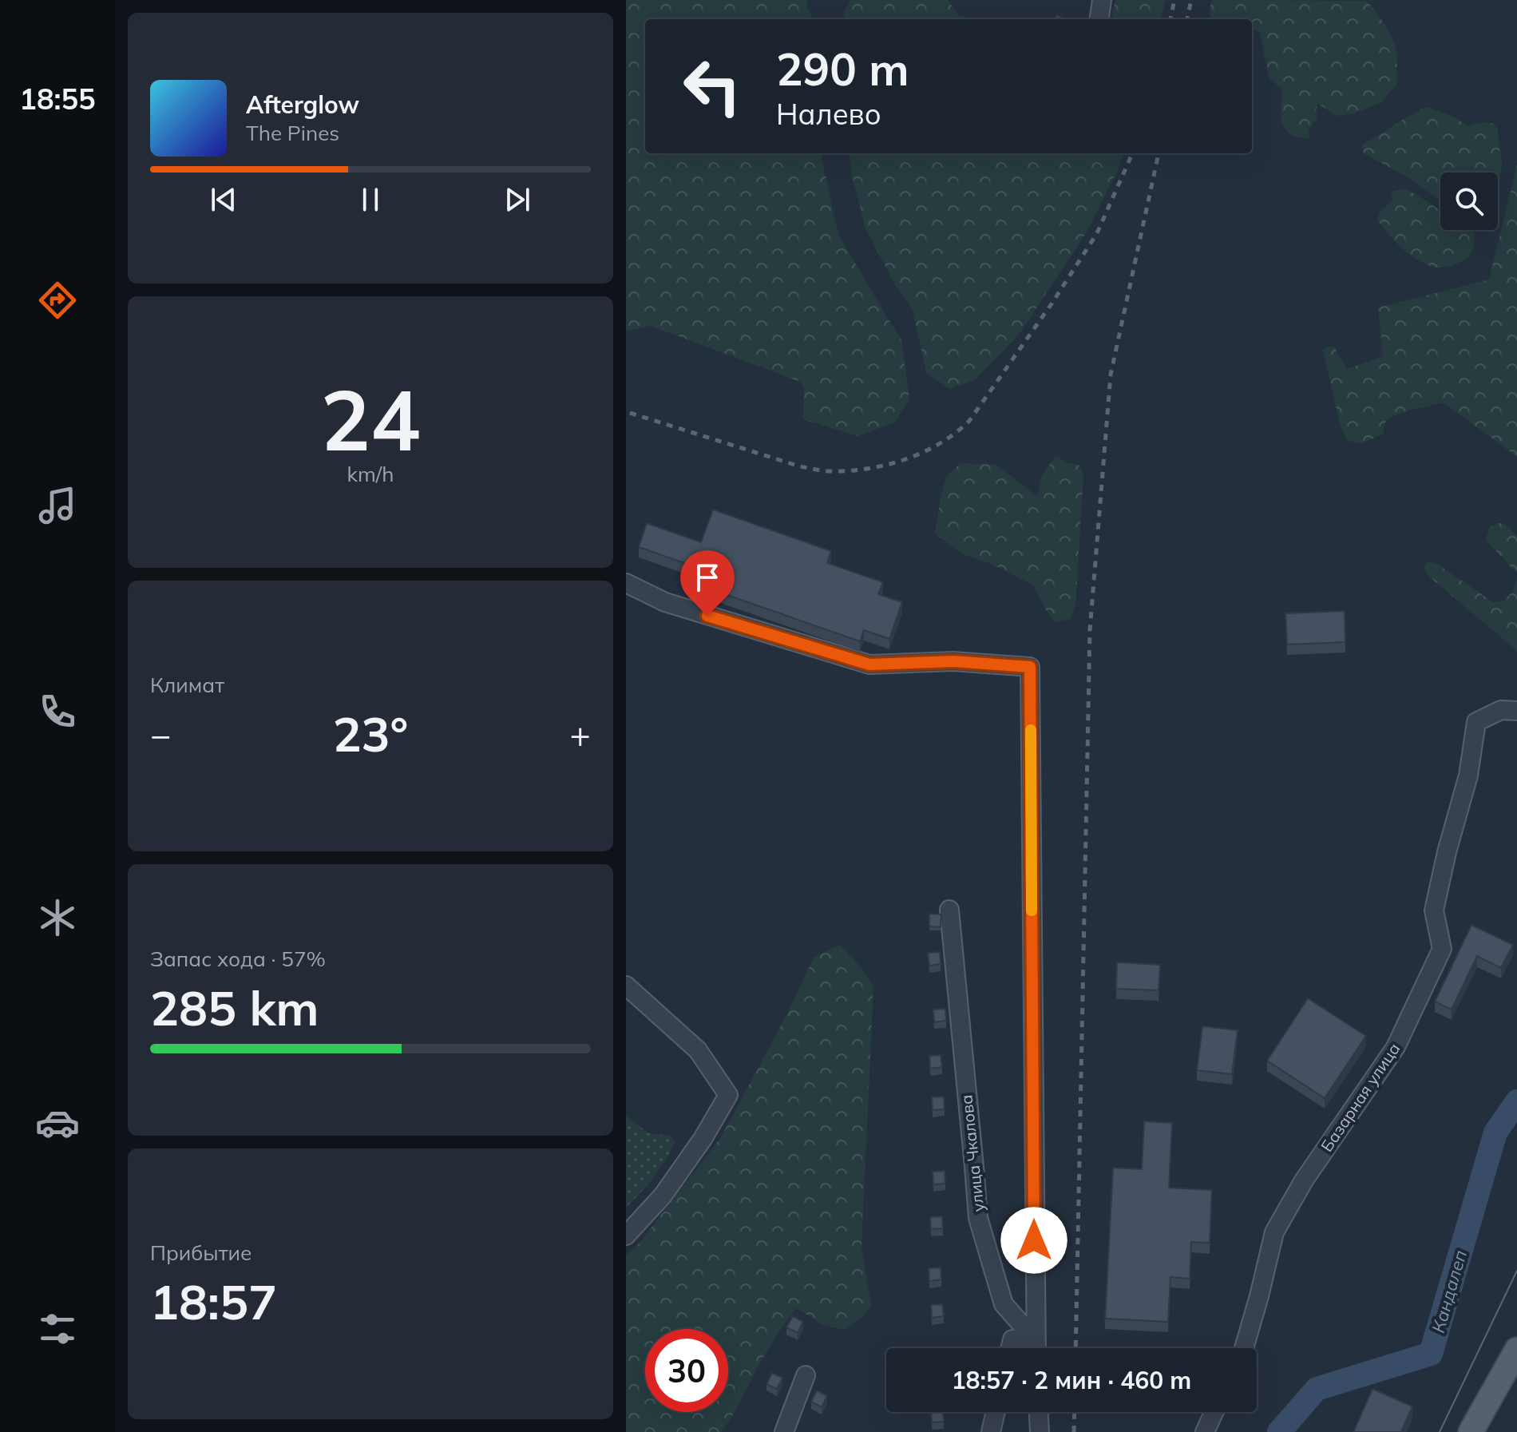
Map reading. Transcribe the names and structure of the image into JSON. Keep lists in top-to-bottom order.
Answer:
{
  "streets": {
    "street": ["Базарная улица", "улица Чкалова"]
  },
  "water": ["Кандалеп"],
  "page": {
    "tabs": "18:55",
    "turn": ["290 m", "Налево"],
    "song": ["Afterglow", "The Pines"],
    "tile": [
      ["24", "km/h"],
      "Климат",
      ["Запас хода · 57%", "285 km"],
      ["Прибытие", "18:57"]
    ],
    "heat": ["−", "23°", "+"],
    "limit": "30",
    "trip": "18:57 · 2 мин · 460 m"
  }
}
